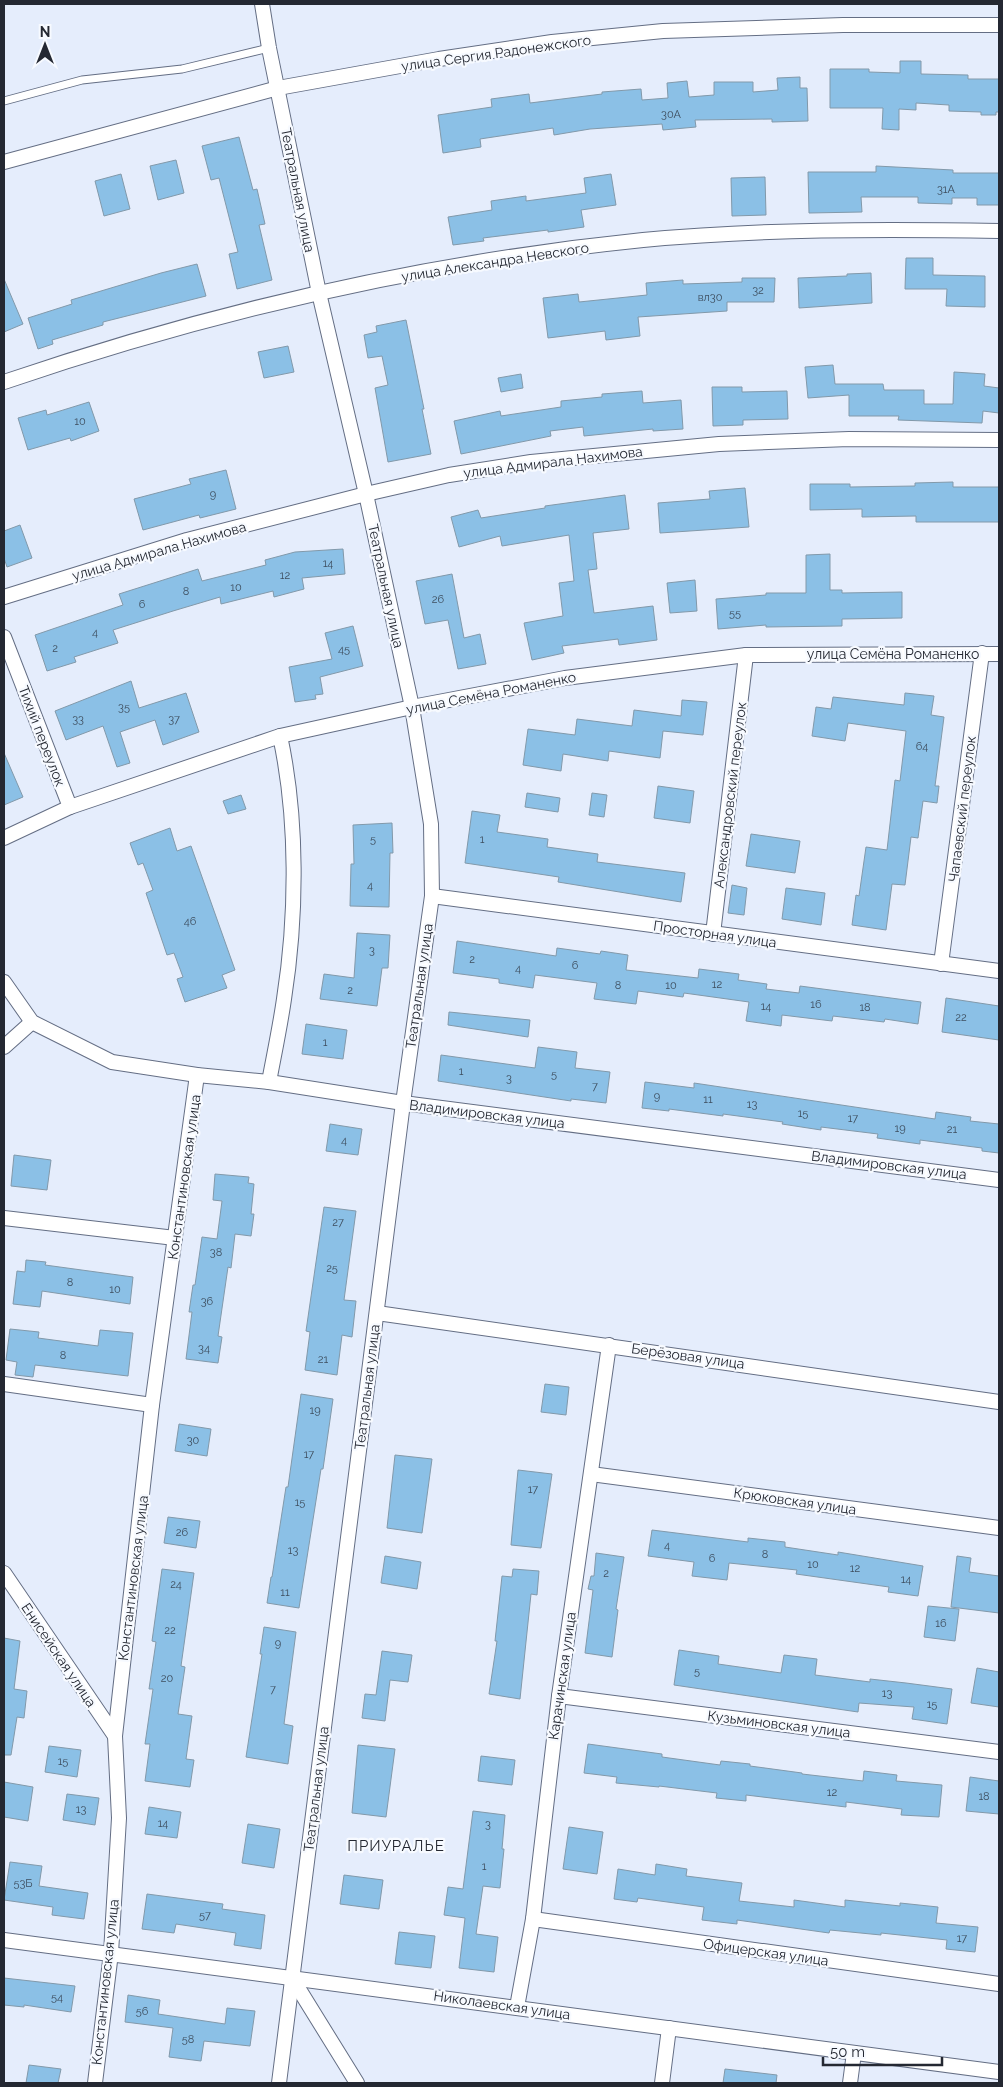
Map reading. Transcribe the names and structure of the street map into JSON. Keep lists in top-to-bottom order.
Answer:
{
  "streets": {
    "street": [
      "улица Сергия Радонежского",
      "Театральная улица",
      "улица Александра Невского",
      "улица Адмирала Нахимова",
      "улица Семёна Романенко",
      "Тихий переулок",
      "Александровский переулок",
      "Чапаевский переулок",
      "Просторная улица",
      "Владимировская улица",
      "Константиновская улица",
      "Берёзовая улица",
      "Крюковская улица",
      "Енисейская улица",
      "Карачинская улица",
      "Кузьминовская улица",
      "Офицерская улица",
      "Николаевская улица"
    ]
  },
  "crossings": [
    ["улица Сергия Радонежского", "Театральная улица"],
    ["Театральная улица", "улица Александра Невского"],
    ["Театральная улица", "улица Адмирала Нахимова"],
    ["Театральная улица", "улица Семёна Романенко"],
    ["Театральная улица", "Просторная улица"],
    ["Театральная улица", "Владимировская улица"],
    ["Театральная улица", "Берёзовая улица"],
    ["Театральная улица", "Николаевская улица"],
    ["улица Семёна Романенко", "Тихий переулок"],
    ["улица Семёна Романенко", "Александровский переулок"],
    ["улица Семёна Романенко", "Чапаевский переулок"],
    ["Александровский переулок", "Просторная улица"],
    ["Чапаевский переулок", "Просторная улица"],
    ["Владимировская улица", "Константиновская улица"],
    ["Константиновская улица", "Енисейская улица"],
    ["Константиновская улица", "Николаевская улица"],
    ["Берёзовая улица", "Карачинская улица"],
    ["Крюковская улица", "Карачинская улица"],
    ["Карачинская улица", "Кузьминовская улица"],
    ["Карачинская улица", "Офицерская улица"],
    ["Карачинская улица", "Николаевская улица"]
  ],
  "districts": ["ПРИУРАЛЬЕ"],
  "house_numbers": [
    "30А",
    "31А",
    "32",
    "вл30",
    "10",
    "9",
    "14",
    "12",
    "10",
    "8",
    "26",
    "6",
    "55",
    "4",
    "2",
    "45",
    "35",
    "33",
    "37",
    "64",
    "5",
    "1",
    "4",
    "46",
    "3",
    "2",
    "6",
    "4",
    "12",
    "8",
    "10",
    "2",
    "16",
    "14",
    "18",
    "22",
    "1",
    "1",
    "5",
    "3",
    "7",
    "9",
    "11",
    "13",
    "15",
    "17",
    "19",
    "21",
    "4",
    "27",
    "38",
    "25",
    "8",
    "10",
    "36",
    "34",
    "8",
    "21",
    "19",
    "30",
    "17",
    "17",
    "15",
    "26",
    "4",
    "13",
    "8",
    "6",
    "10",
    "12",
    "2",
    "14",
    "24",
    "11",
    "16",
    "22",
    "9",
    "5",
    "20",
    "7",
    "13",
    "15",
    "15",
    "12",
    "18",
    "13",
    "14",
    "3",
    "1",
    "53Б",
    "57",
    "17",
    "54",
    "56",
    "58"
  ],
  "scale_bar": "50 m",
  "north": "top"
}
